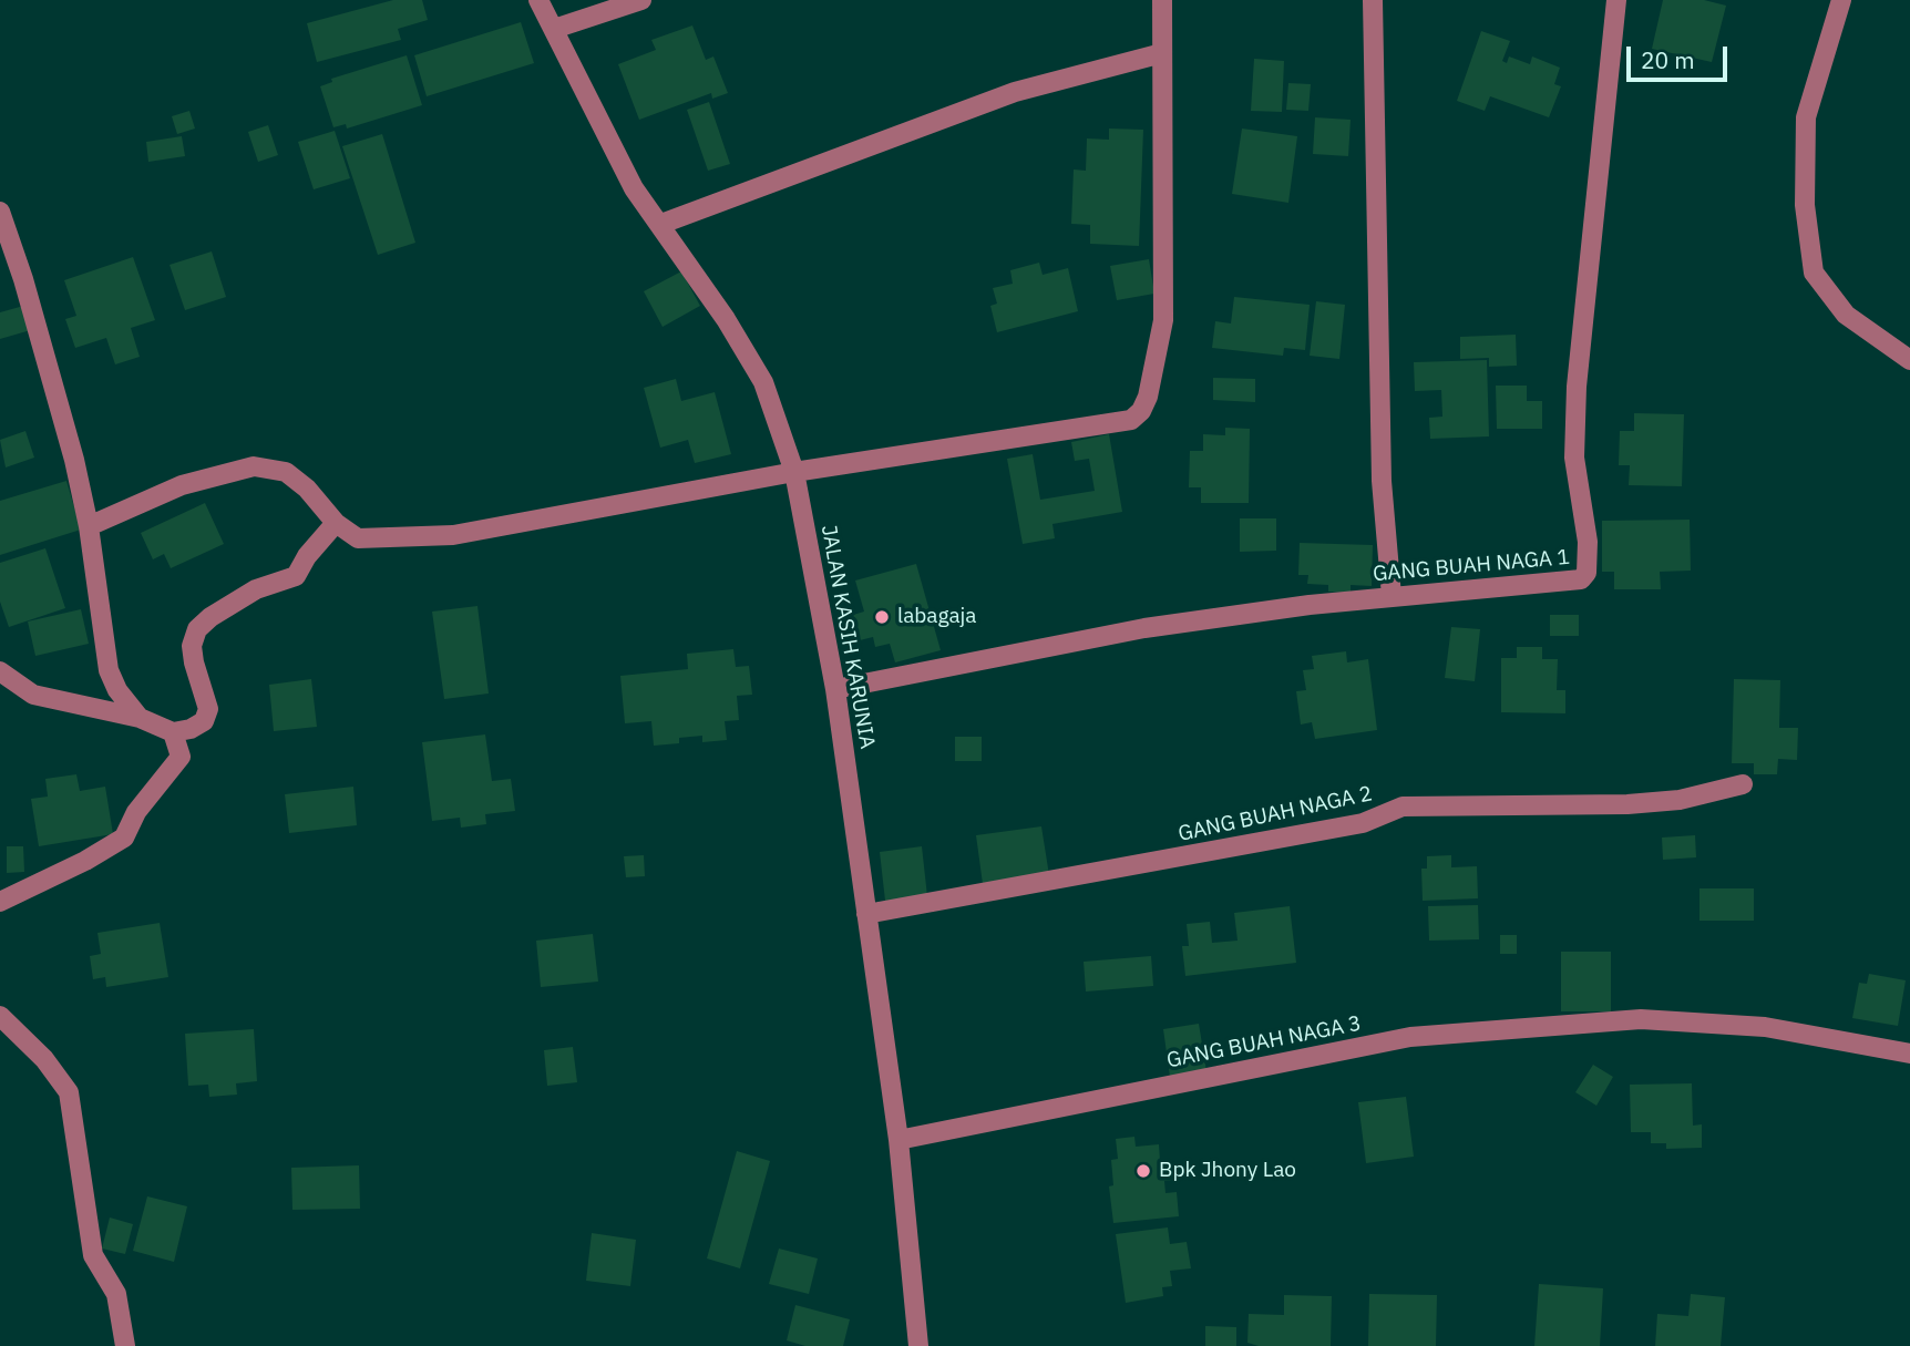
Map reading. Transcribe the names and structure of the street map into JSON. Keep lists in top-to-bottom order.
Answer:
{
  "streets": {
    "street": [
      "GANG BUAH NAGA 1",
      "JALAN KASIH KARUNIA",
      "GANG BUAH NAGA 2",
      "GANG BUAH NAGA 3"
    ]
  },
  "crossings": [
    ["GANG BUAH NAGA 1", "JALAN KASIH KARUNIA"],
    ["JALAN KASIH KARUNIA", "GANG BUAH NAGA 2"],
    ["JALAN KASIH KARUNIA", "GANG BUAH NAGA 3"]
  ],
  "places": ["labagaja", "Bpk Jhony Lao"],
  "scale_bar": "20 m"
}
